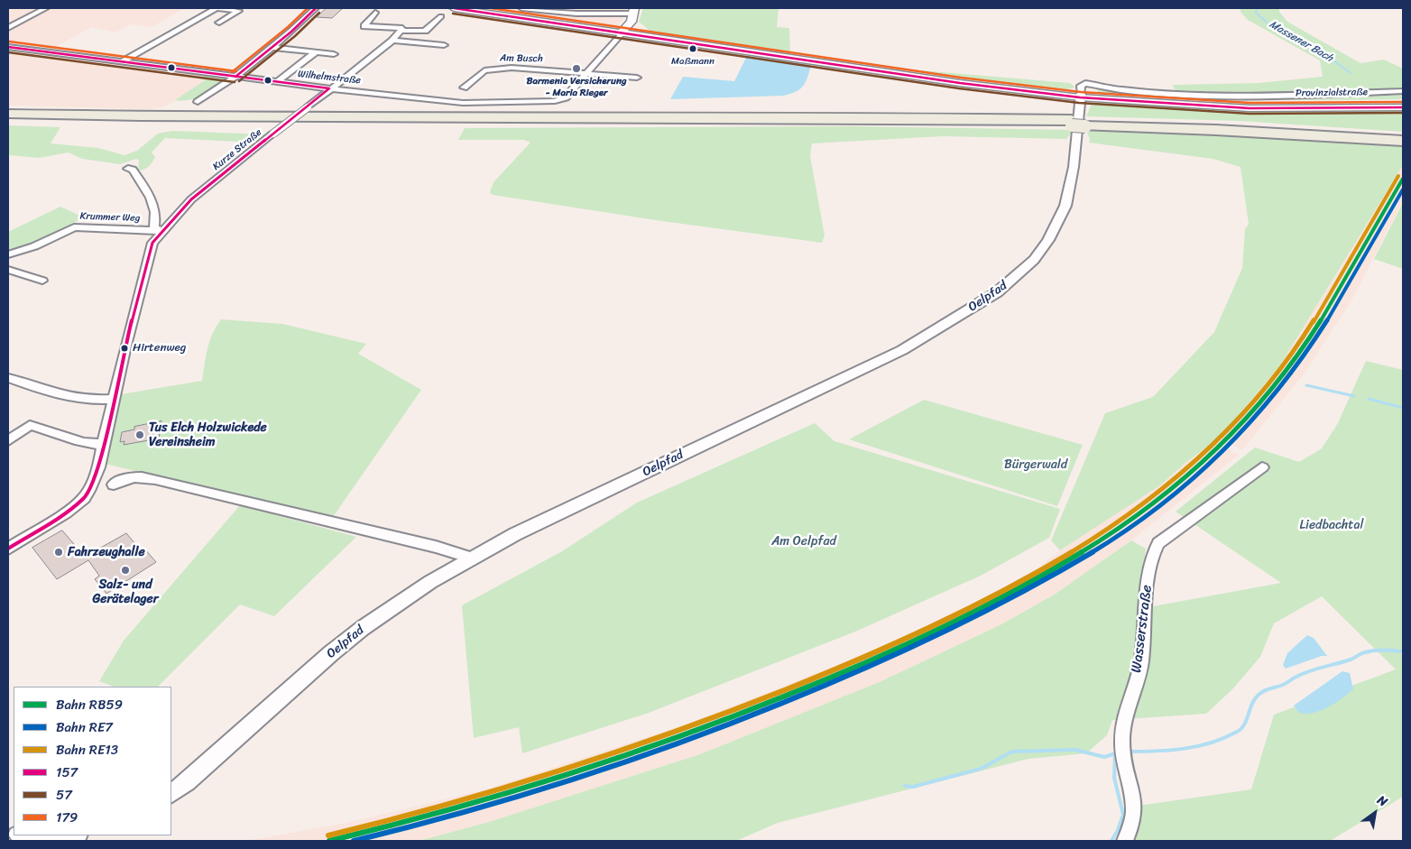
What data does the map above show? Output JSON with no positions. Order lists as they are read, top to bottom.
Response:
{
  "streets": {
    "main road": ["Provinzialstraße"],
    "street": [
      "Am Busch",
      "Wilhelmstraße",
      "Kurze Straße",
      "Krummer Weg",
      "Oelpfad",
      "Wasserstraße"
    ]
  },
  "crossings": [
    ["Am Busch", "Wilhelmstraße"],
    ["Wilhelmstraße", "Kurze Straße"],
    ["Provinzialstraße", "Oelpfad"],
    ["Kurze Straße", "Krummer Weg"]
  ],
  "water": ["Massener Bach"],
  "parks": ["Bürgerwald", "Liedbachtal", "Am Oelpfad"],
  "places": [
    "Maßmann",
    "Barmenia Versicherung - Maria Rieger",
    "Hirtenweg",
    "Tus Elch Holzwickede Vereinsheim",
    "Fahrzeughalle",
    "Salz- und Gerätelager"
  ],
  "lines": [
    "transit line 157",
    "transit line 179",
    "transit line 57",
    "rail line RE13",
    "rail line RB59",
    "rail line RE7"
  ],
  "legend": [
    "Bahn RB59",
    "Bahn RE7",
    "Bahn RE13",
    "157",
    "57",
    "179"
  ],
  "north": "top right"
}
